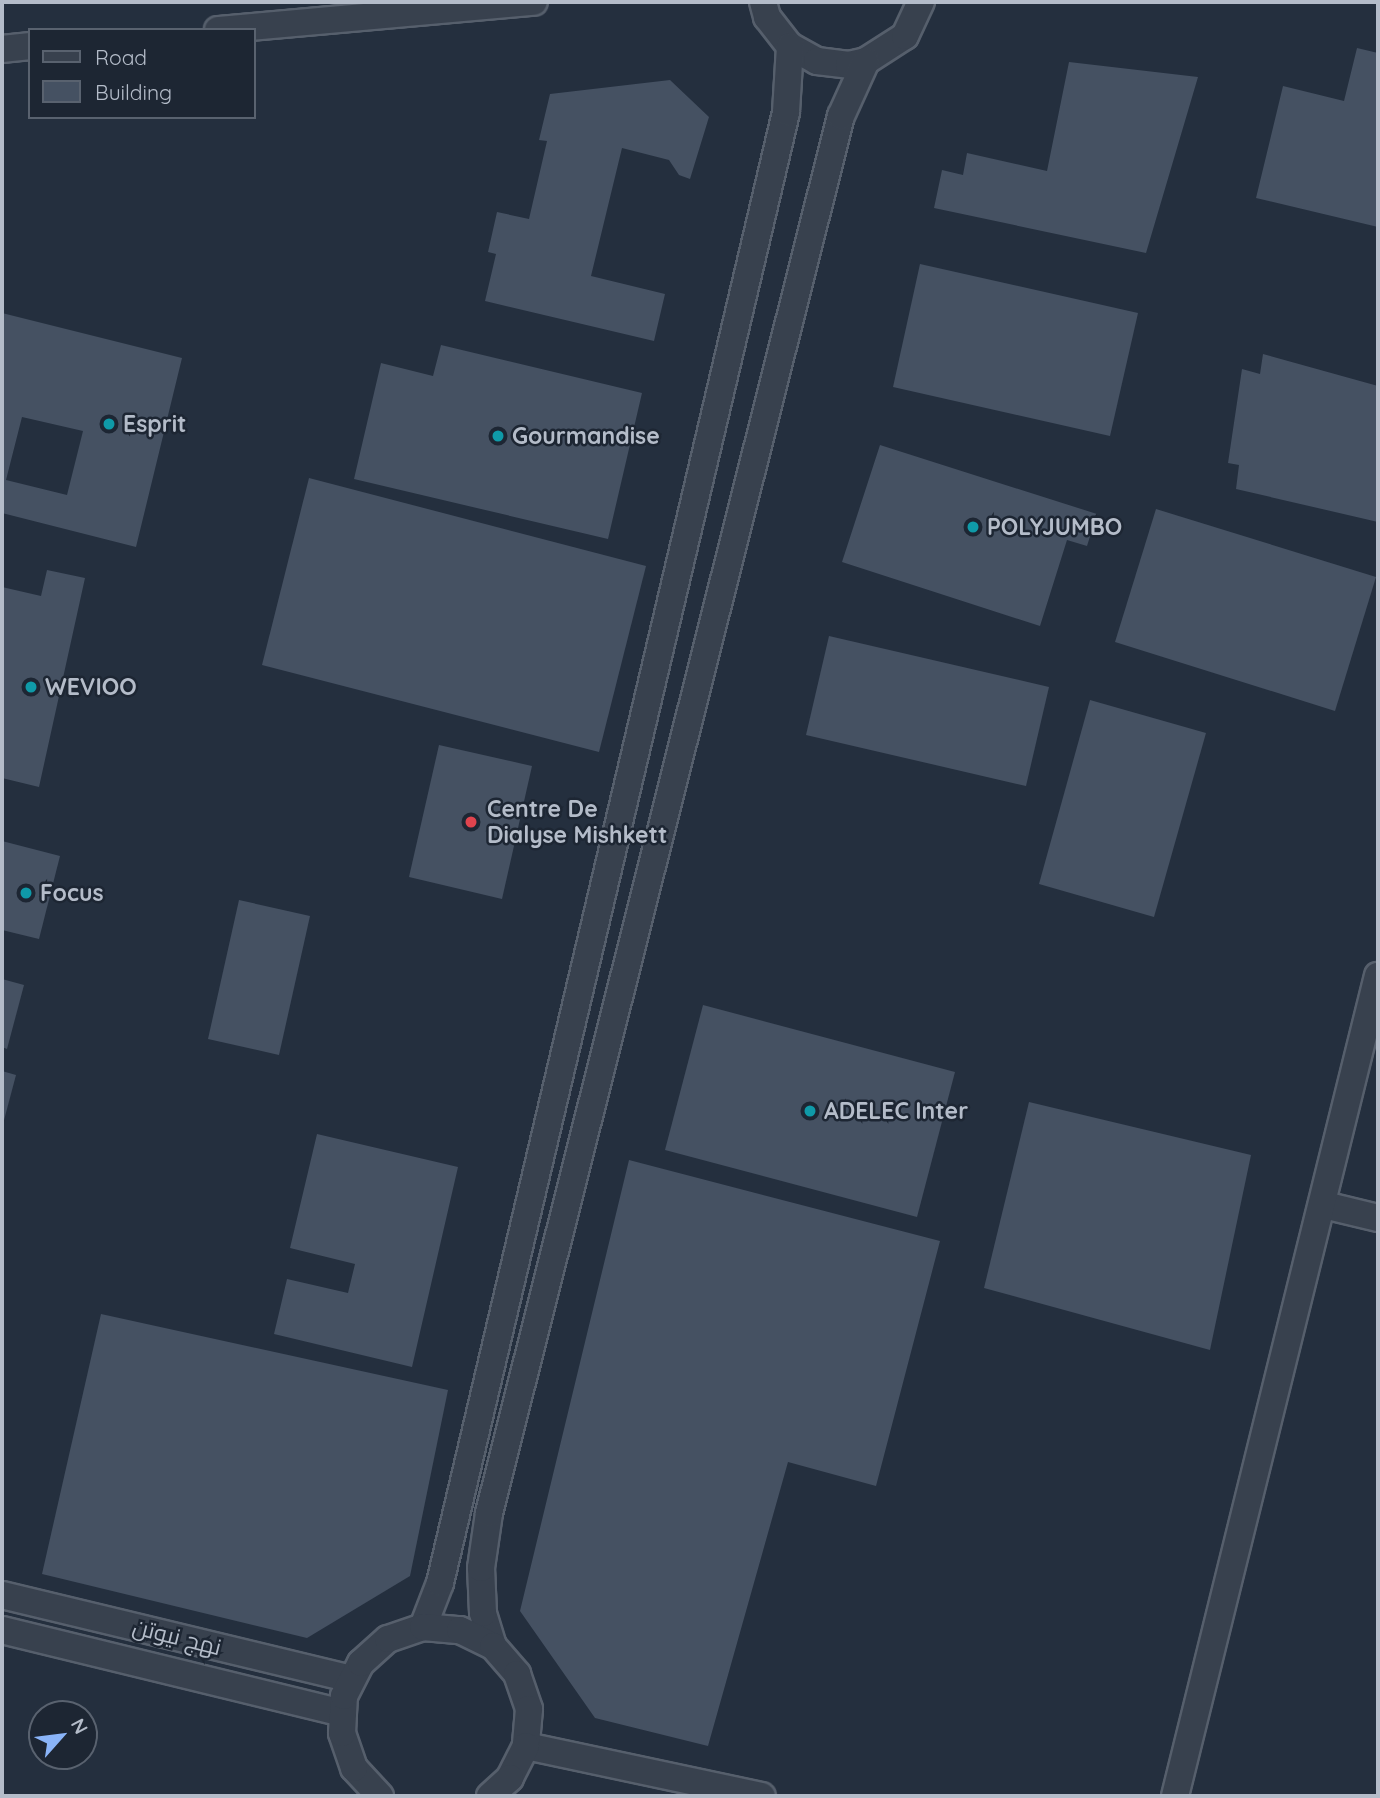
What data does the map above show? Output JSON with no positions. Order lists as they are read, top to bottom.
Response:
{
  "streets": {
    "street": ["نهج نيوتن"]
  },
  "places": [
    "Esprit",
    "Gourmandise",
    "POLYJUMBO",
    "WEVIOO",
    "Centre De Dialyse Mishkett",
    "Focus",
    "ADELEC Inter"
  ],
  "legend": ["Road", "Building"],
  "north": "top right"
}
